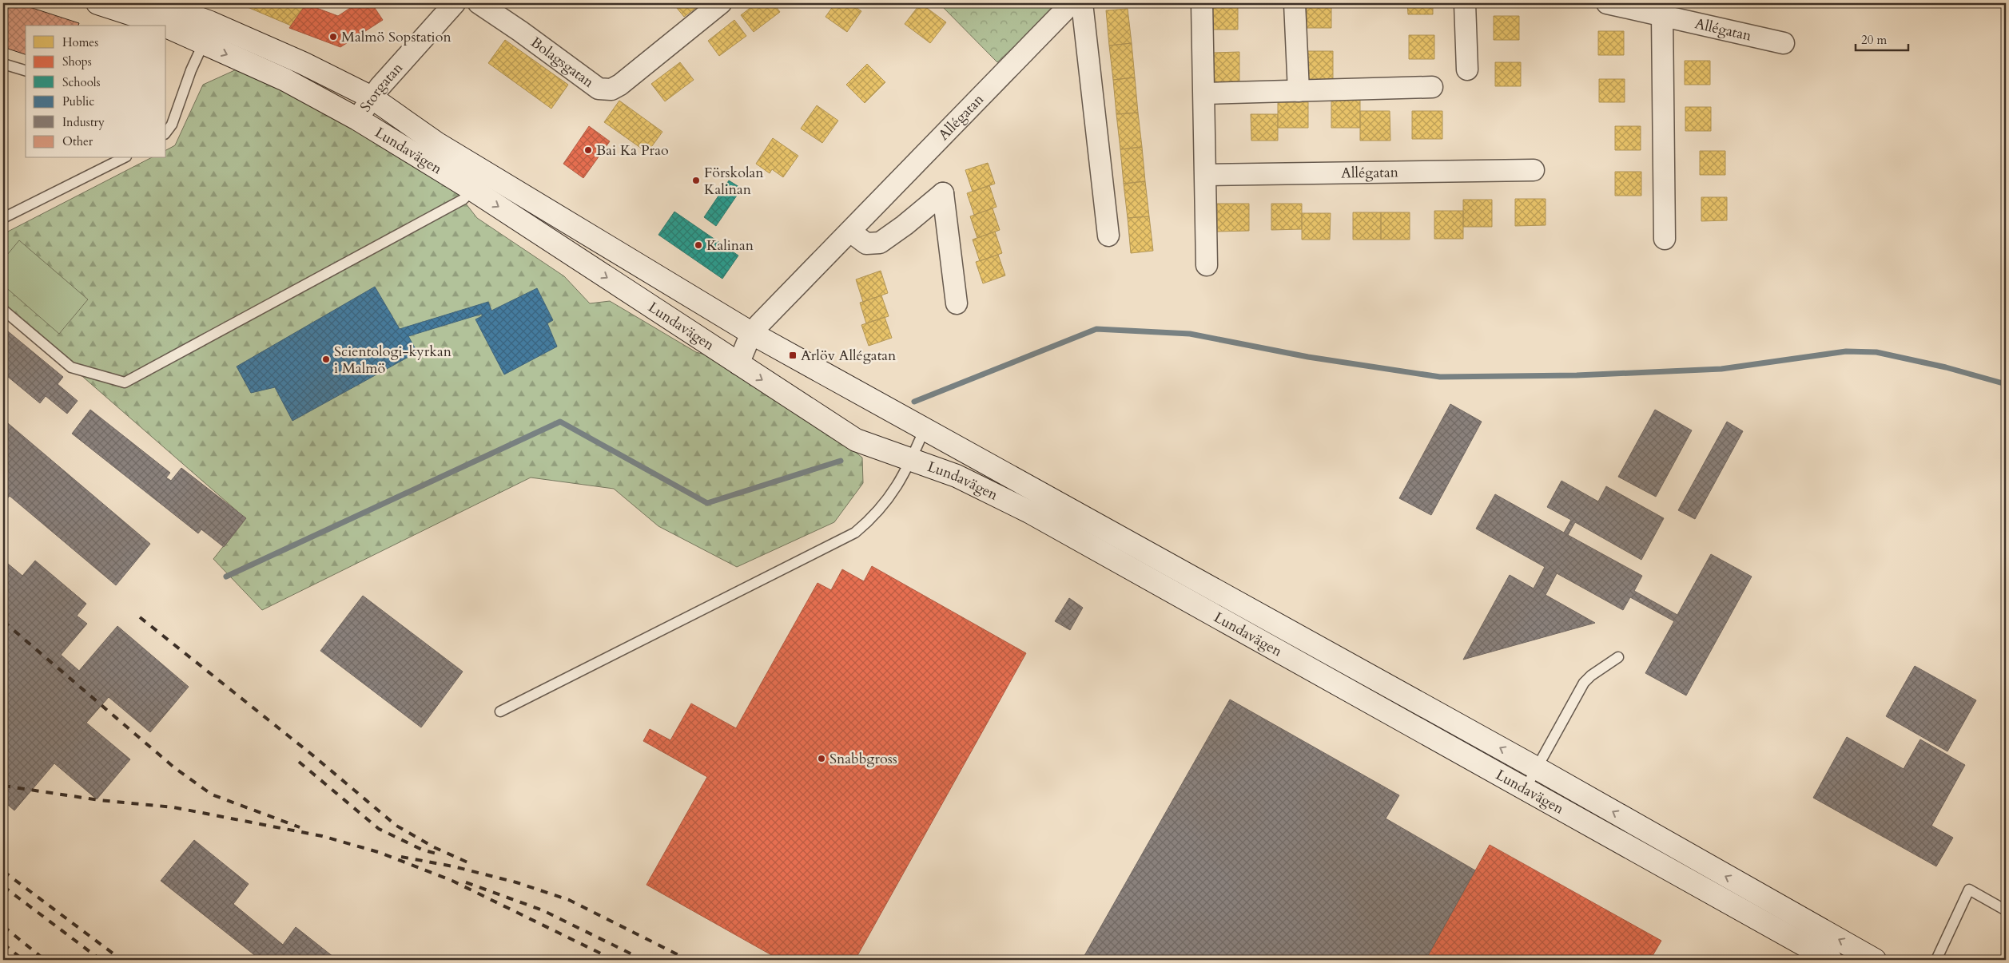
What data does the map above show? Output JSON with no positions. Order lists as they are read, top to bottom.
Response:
{
  "streets": {
    "main road": ["Lundavägen"],
    "street": ["Allégatan", "Bolagsgatan", "Storgatan"]
  },
  "crossings": [
    ["Allégatan", "Lundavägen"],
    ["Storgatan", "Lundavägen"]
  ],
  "places": {
    "other": [
      "Malmö Sopstation",
      "Bai Ka Prao",
      "Förskolan Kalinan",
      "Kalinan",
      "Scientologi-kyrkan i Malmö",
      "Snabbgross"
    ],
    "transit": ["Arlöv Allégatan"]
  },
  "legend": [
    "Homes",
    "Shops",
    "Schools",
    "Public",
    "Industry",
    "Other"
  ],
  "scale_bar": "20 m"
}
